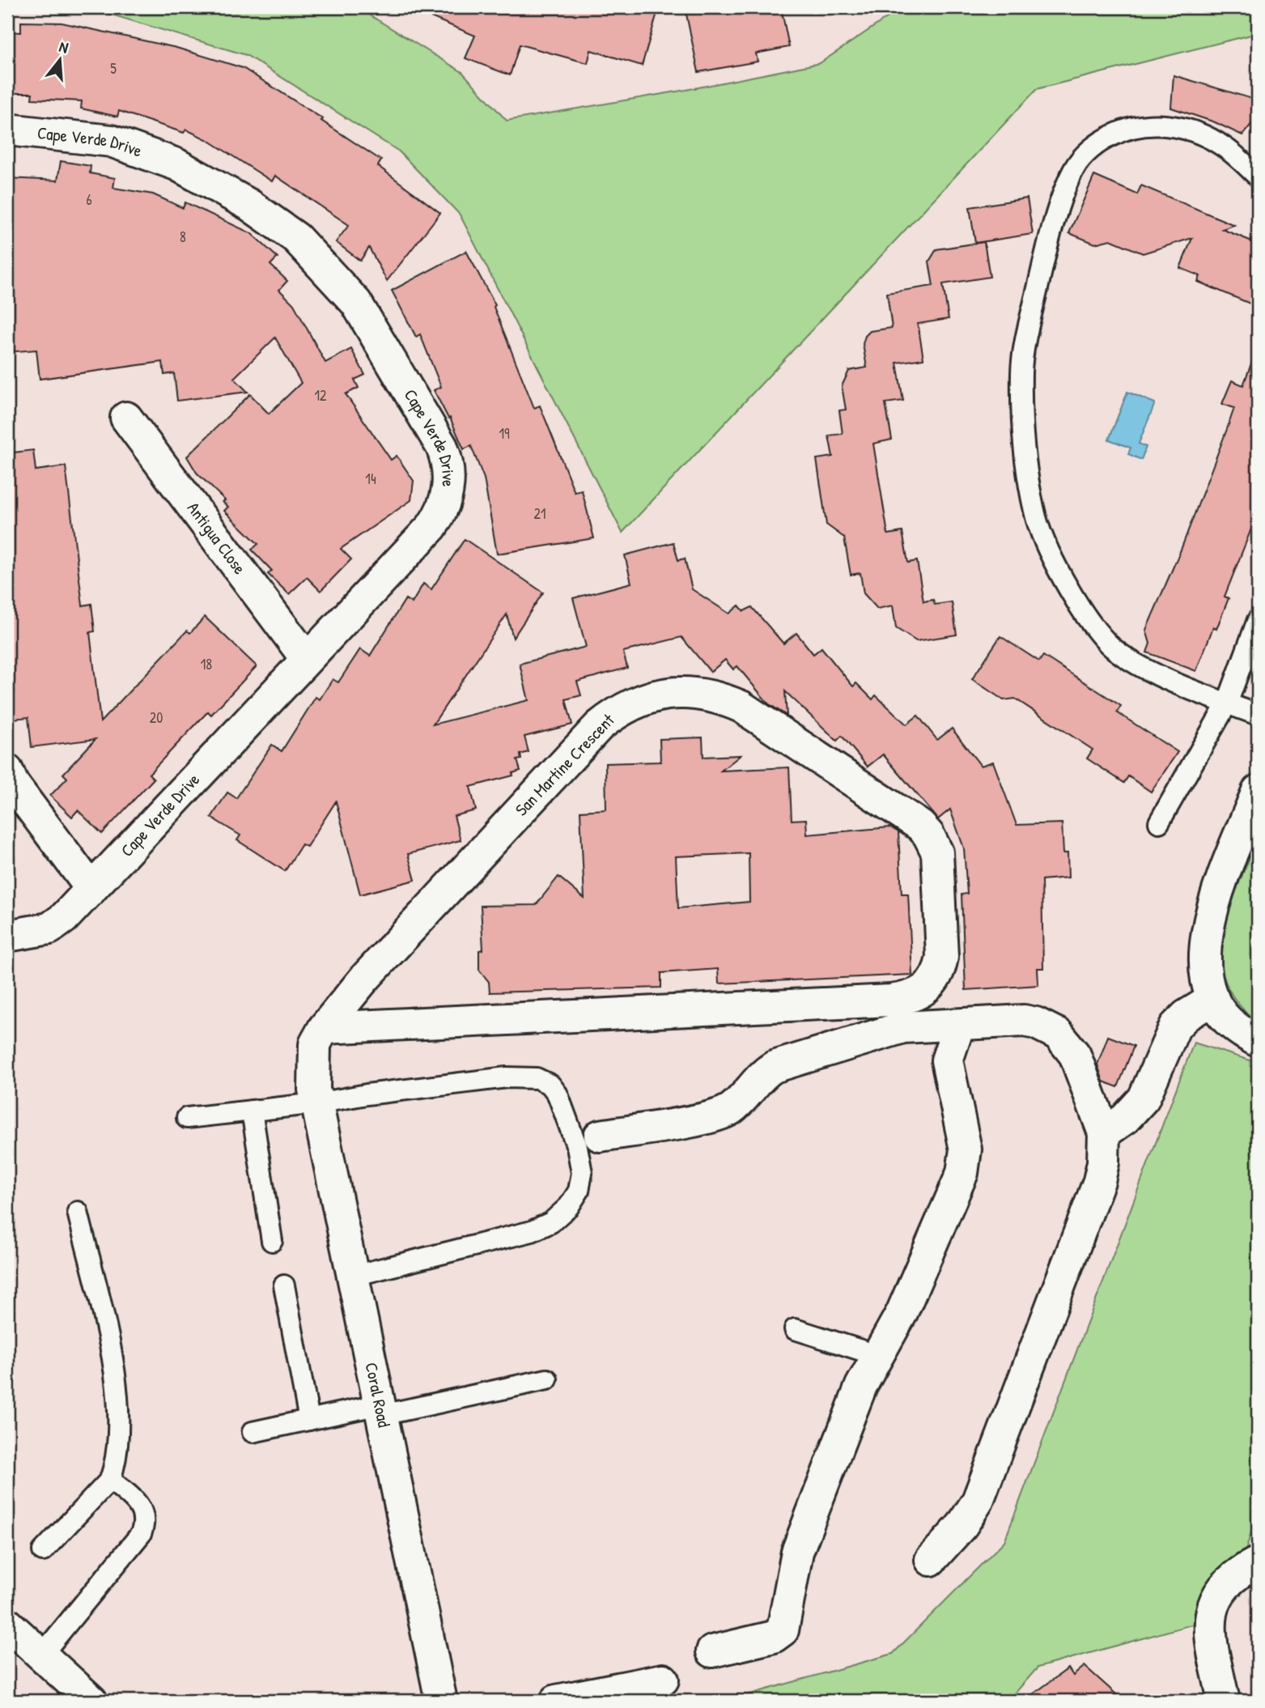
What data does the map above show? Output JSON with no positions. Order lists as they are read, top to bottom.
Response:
{
  "streets": {
    "street": [
      "Cape Verde Drive",
      "Antigua Close",
      "San Martine Crescent",
      "Coral Road"
    ]
  },
  "crossings": [
    ["Cape Verde Drive", "Antigua Close"],
    ["San Martine Crescent", "Coral Road"]
  ],
  "house_numbers": [
    "5",
    "6",
    "8",
    "12",
    "19",
    "14",
    "21",
    "18",
    "20"
  ],
  "north": "top"
}
